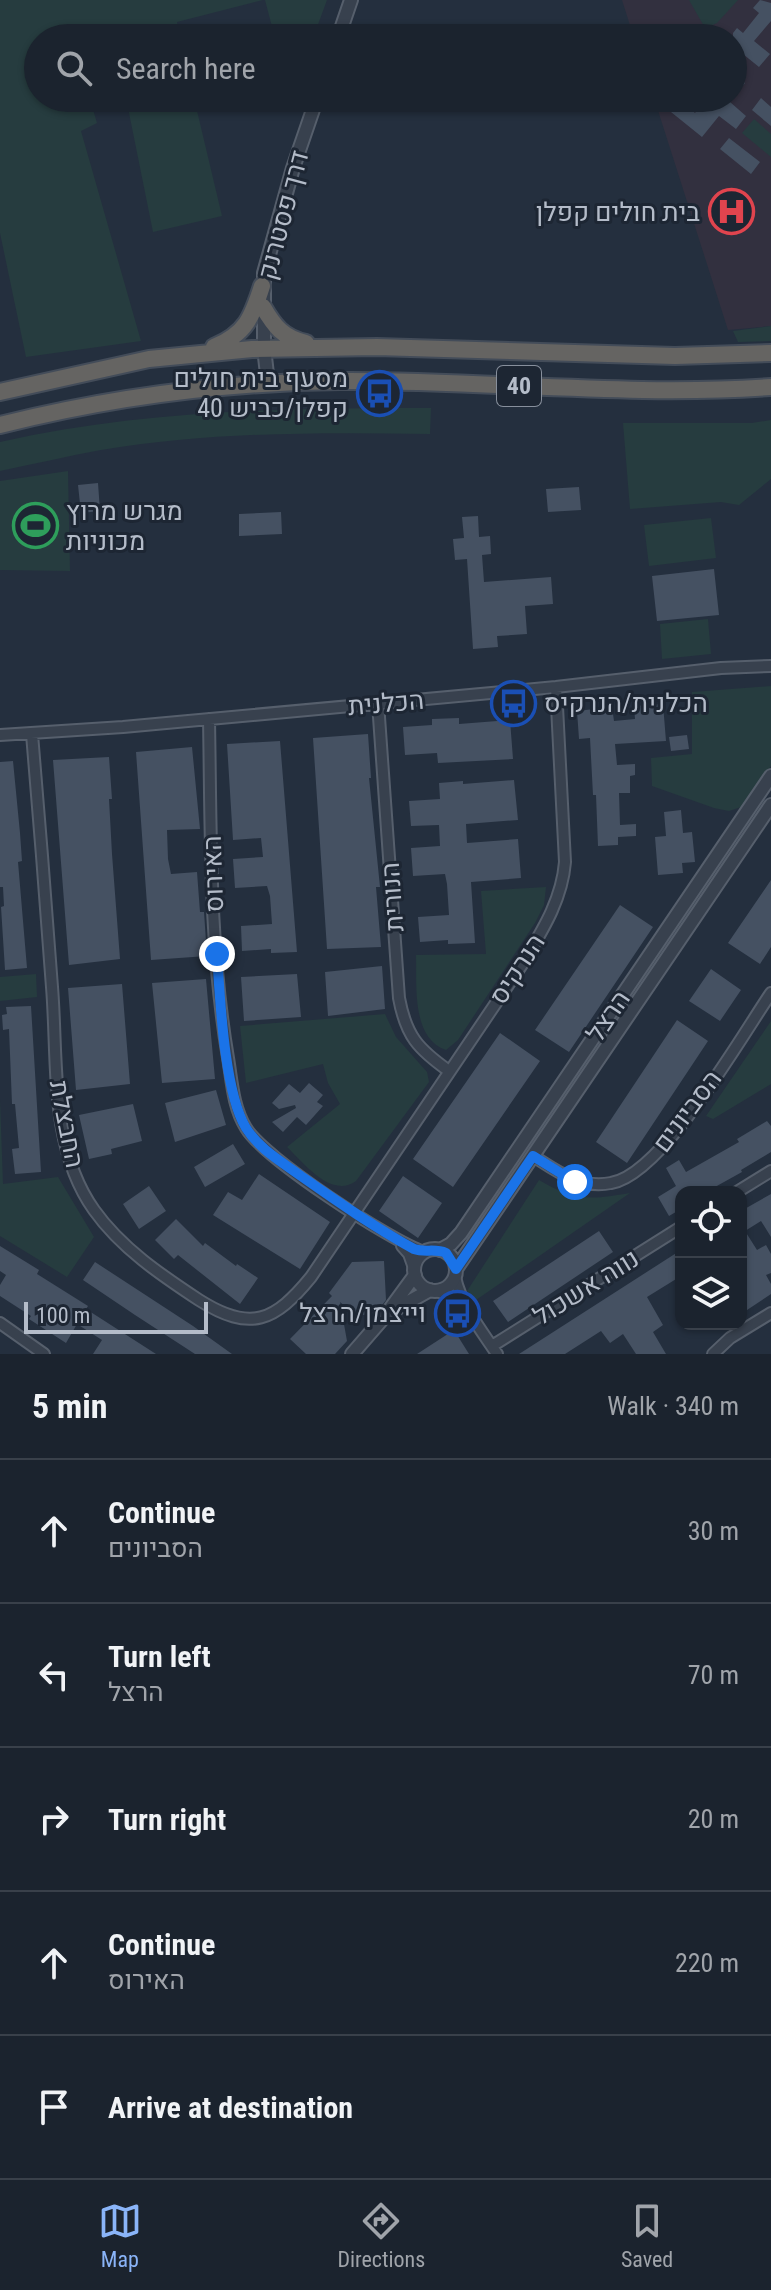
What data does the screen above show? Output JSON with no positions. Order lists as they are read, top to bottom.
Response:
{
  "streets": {
    "highway": ["40"],
    "street": [
      "דרך פסטרנק",
      "הכלנית",
      "האירוס",
      "הנורית",
      "הנרקיס",
      "הרצל",
      "הסביונים",
      "החבצלת",
      "נווה אשכול"
    ]
  },
  "crossings": [
    ["דרך פסטרנק", "40"],
    ["הכלנית", "האירוס"],
    ["הכלנית", "הנורית"],
    ["הכלנית", "הנרקיס"],
    ["הכלנית", "החבצלת"],
    ["האירוס", "הנרקיס"],
    ["האירוס", "הרצל"],
    ["האירוס", "החבצלת"],
    ["הנורית", "הנרקיס"],
    ["הנרקיס", "החבצלת"],
    ["הרצל", "הסביונים"]
  ],
  "places": {
    "hospital": ["בית חולים קפלן"],
    "bus stop": ["מסעף בית חולים קפלן/כביש 40", "הכלנית/הנרקיס", "וייצמן/הרצל"],
    "sports": ["מגרש מרוץ מכוניות"]
  },
  "scale_bar": "100 m",
  "page": {
    "search": "Search here",
    "scale": "100 m",
    "heading": ["5 min", "Walk · 340 m"],
    "list": [
      ["Continue", "הסביונים", "30 m"],
      ["Turn left", "הרצל", "70 m"],
      ["Turn right", "20 m"],
      ["Continue", "האירוס", "220 m"],
      "Arrive at destination"
    ],
    "nav": ["Map", "Directions", "Saved"]
  }
}
